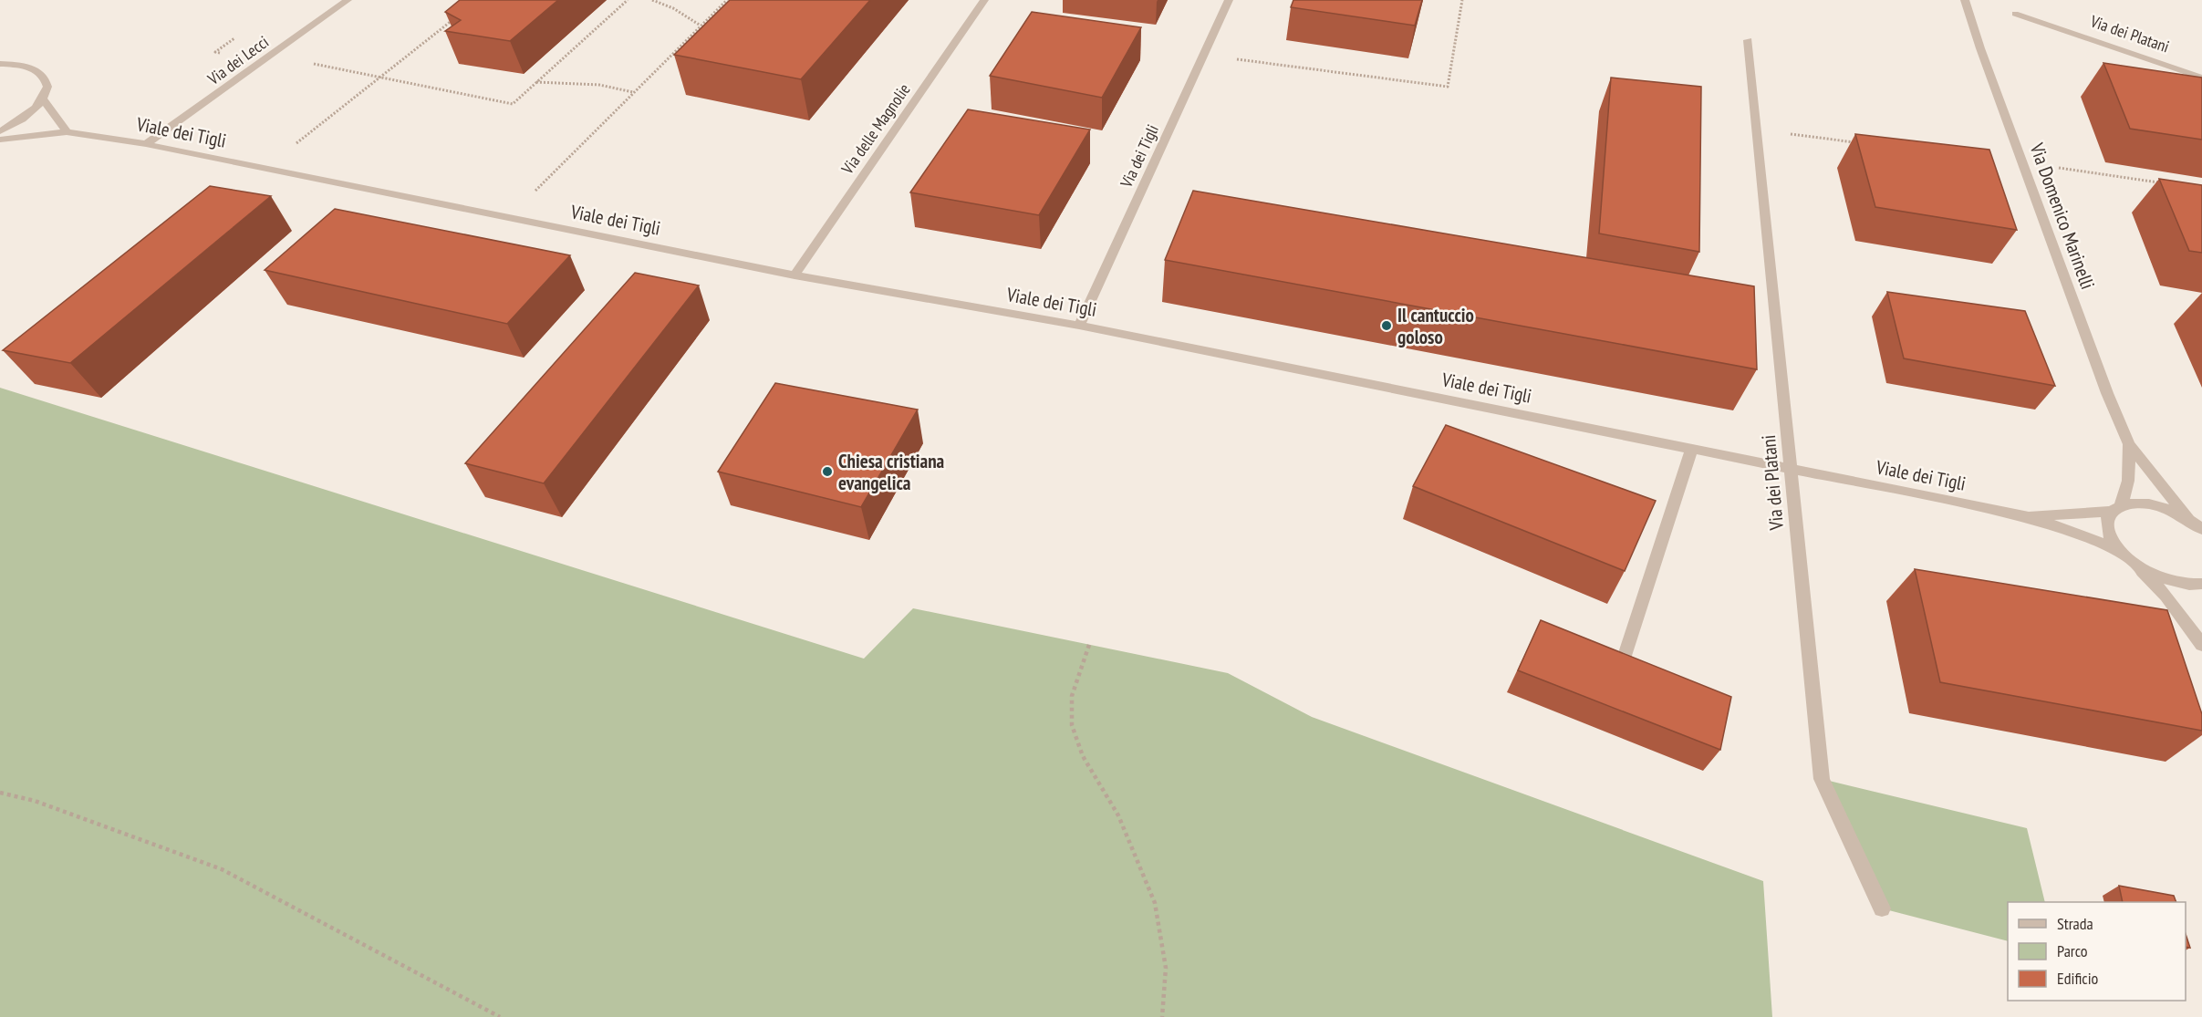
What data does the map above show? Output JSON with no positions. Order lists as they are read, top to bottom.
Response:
{
  "streets": {
    "street": [
      "Via dei Platani",
      "Via dei Lecci",
      "Via delle Magnolie",
      "Viale dei Tigli",
      "Via dei Tigli",
      "Via Domenico Marinelli"
    ]
  },
  "crossings": [
    ["Via dei Platani", "Viale dei Tigli"],
    ["Via dei Lecci", "Viale dei Tigli"],
    ["Via delle Magnolie", "Viale dei Tigli"],
    ["Viale dei Tigli", "Via dei Tigli"],
    ["Viale dei Tigli", "Via Domenico Marinelli"]
  ],
  "places": ["Il cantuccio goloso", "Chiesa cristiana evangelica"],
  "legend": ["Strada", "Parco", "Edificio"]
}
